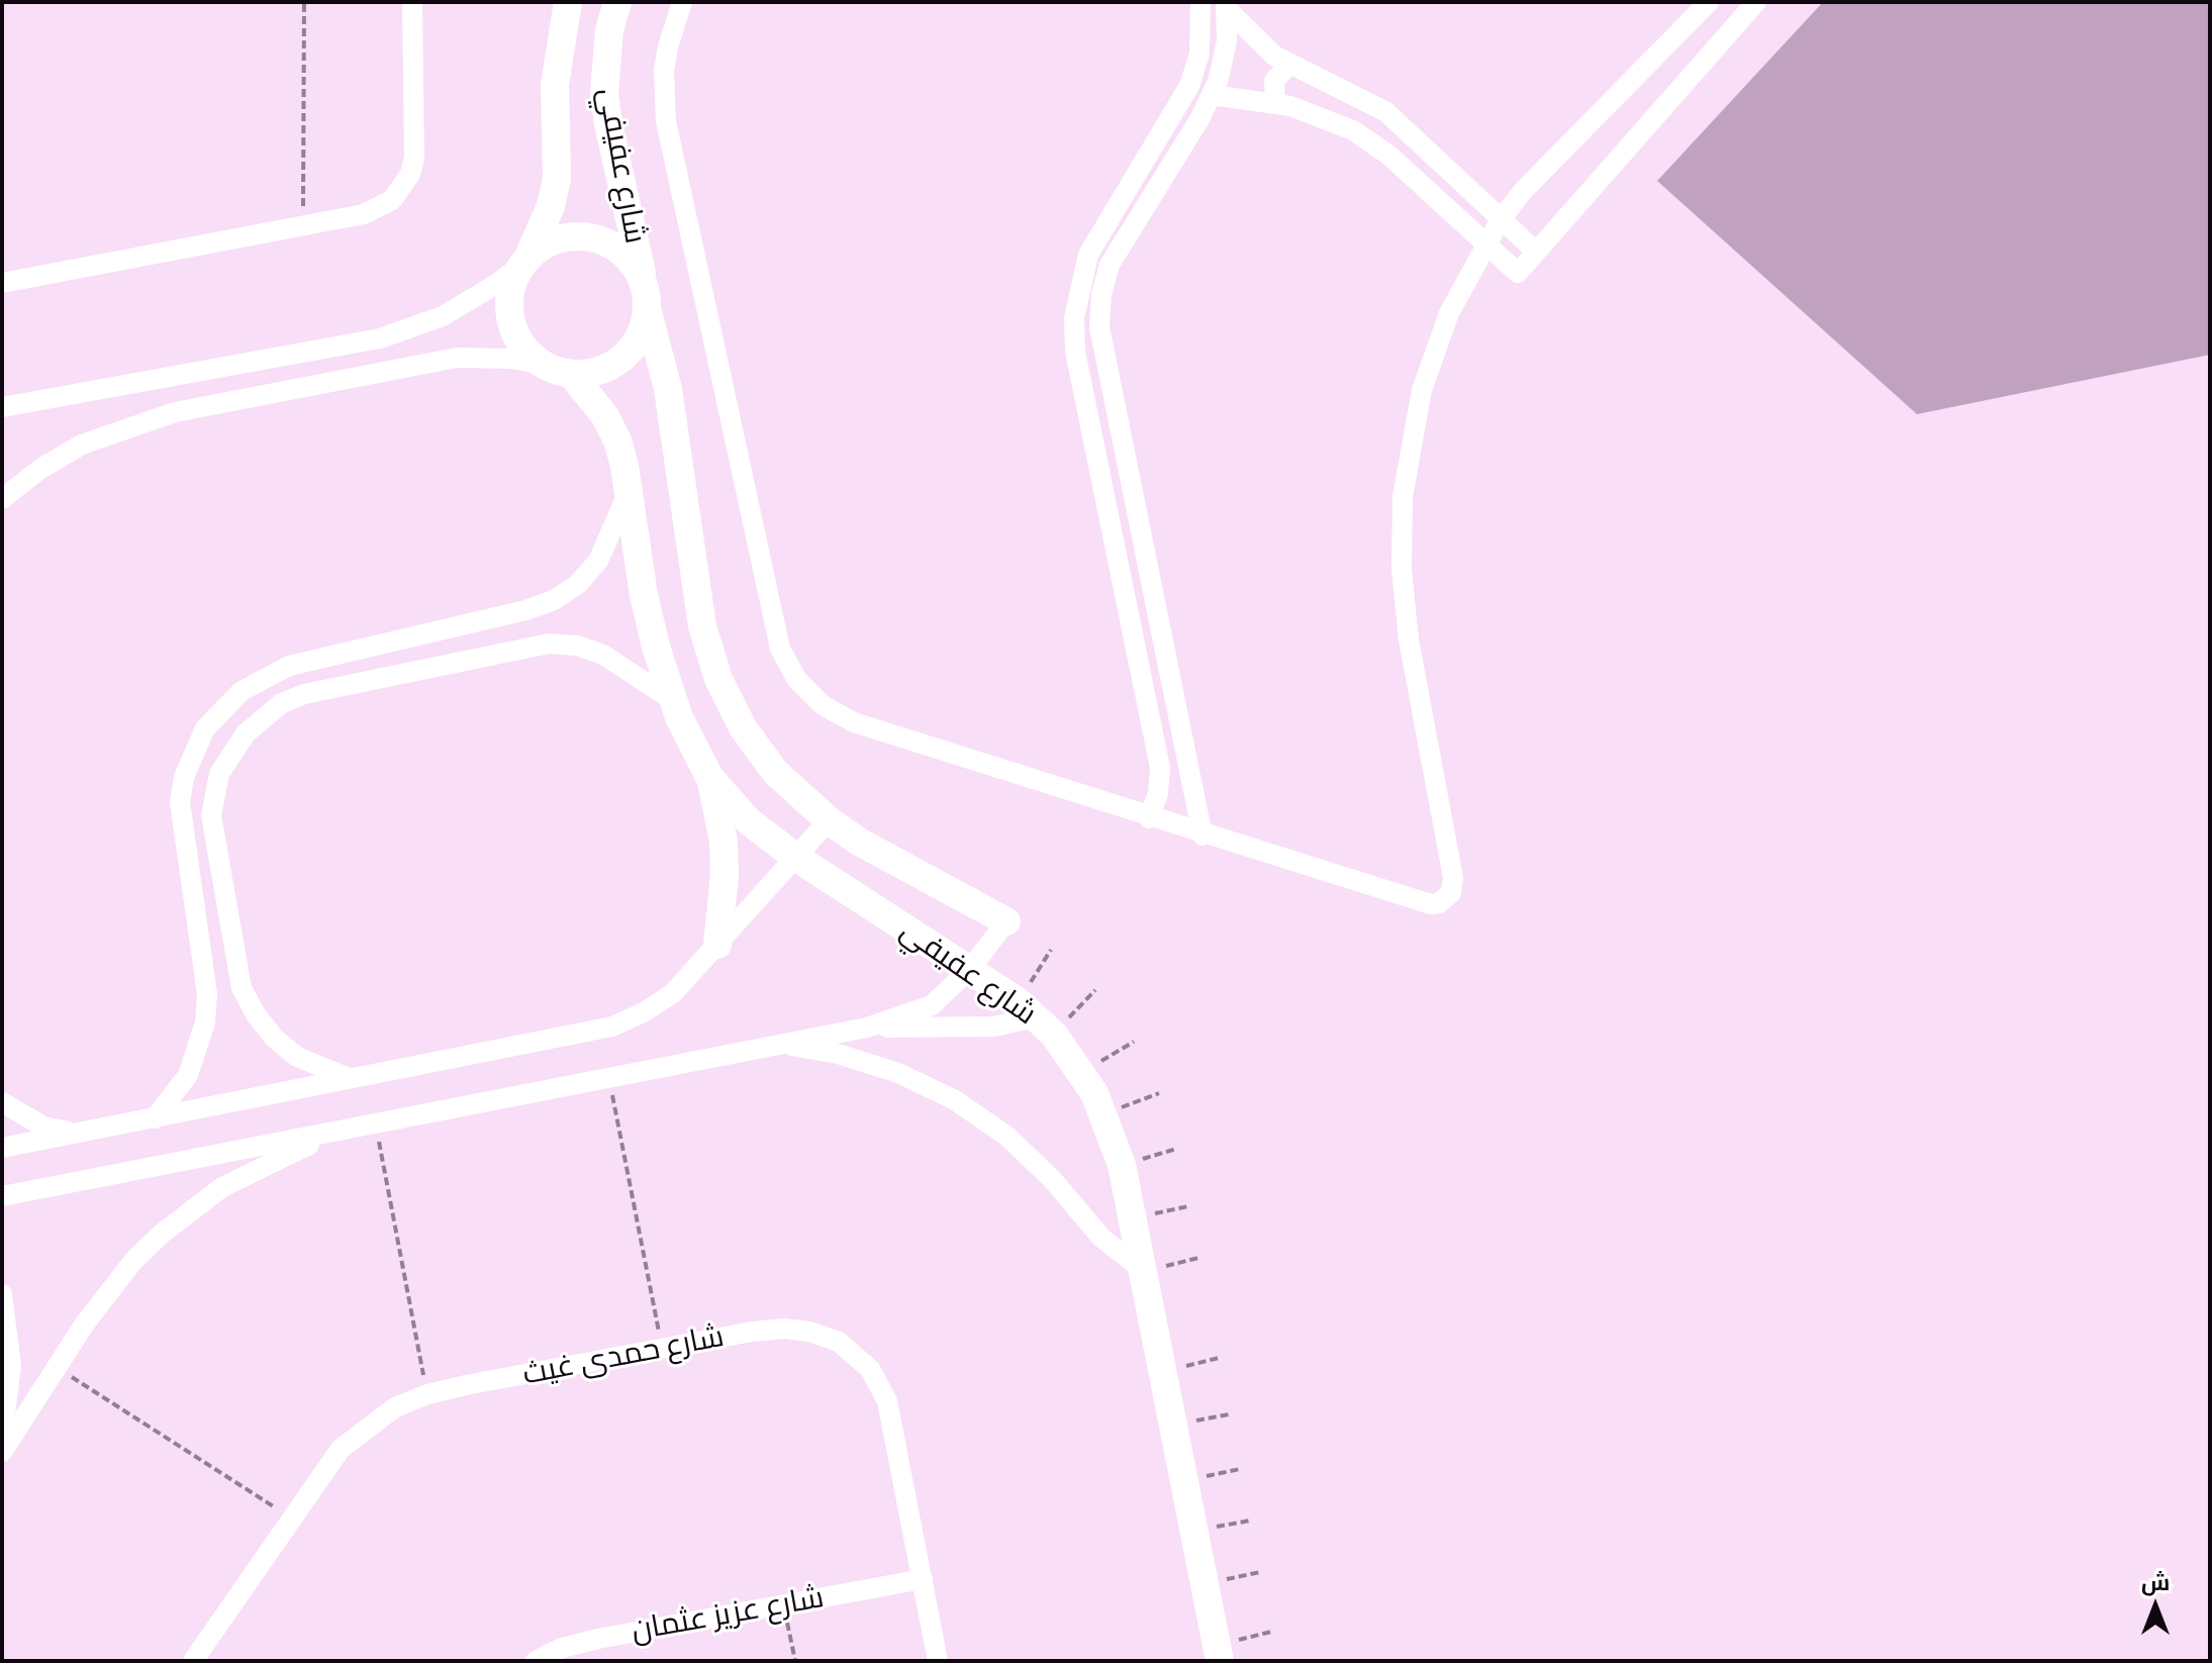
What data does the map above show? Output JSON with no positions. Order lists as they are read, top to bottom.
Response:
{
  "streets": {
    "street": ["شارع عفيفي", "شارع حمدى غيث", "شارع عزيز عثمان"]
  },
  "crossings": [
    ["شارع حمدى غيث", "شارع عزيز عثمان"]
  ],
  "north": "top"
}
